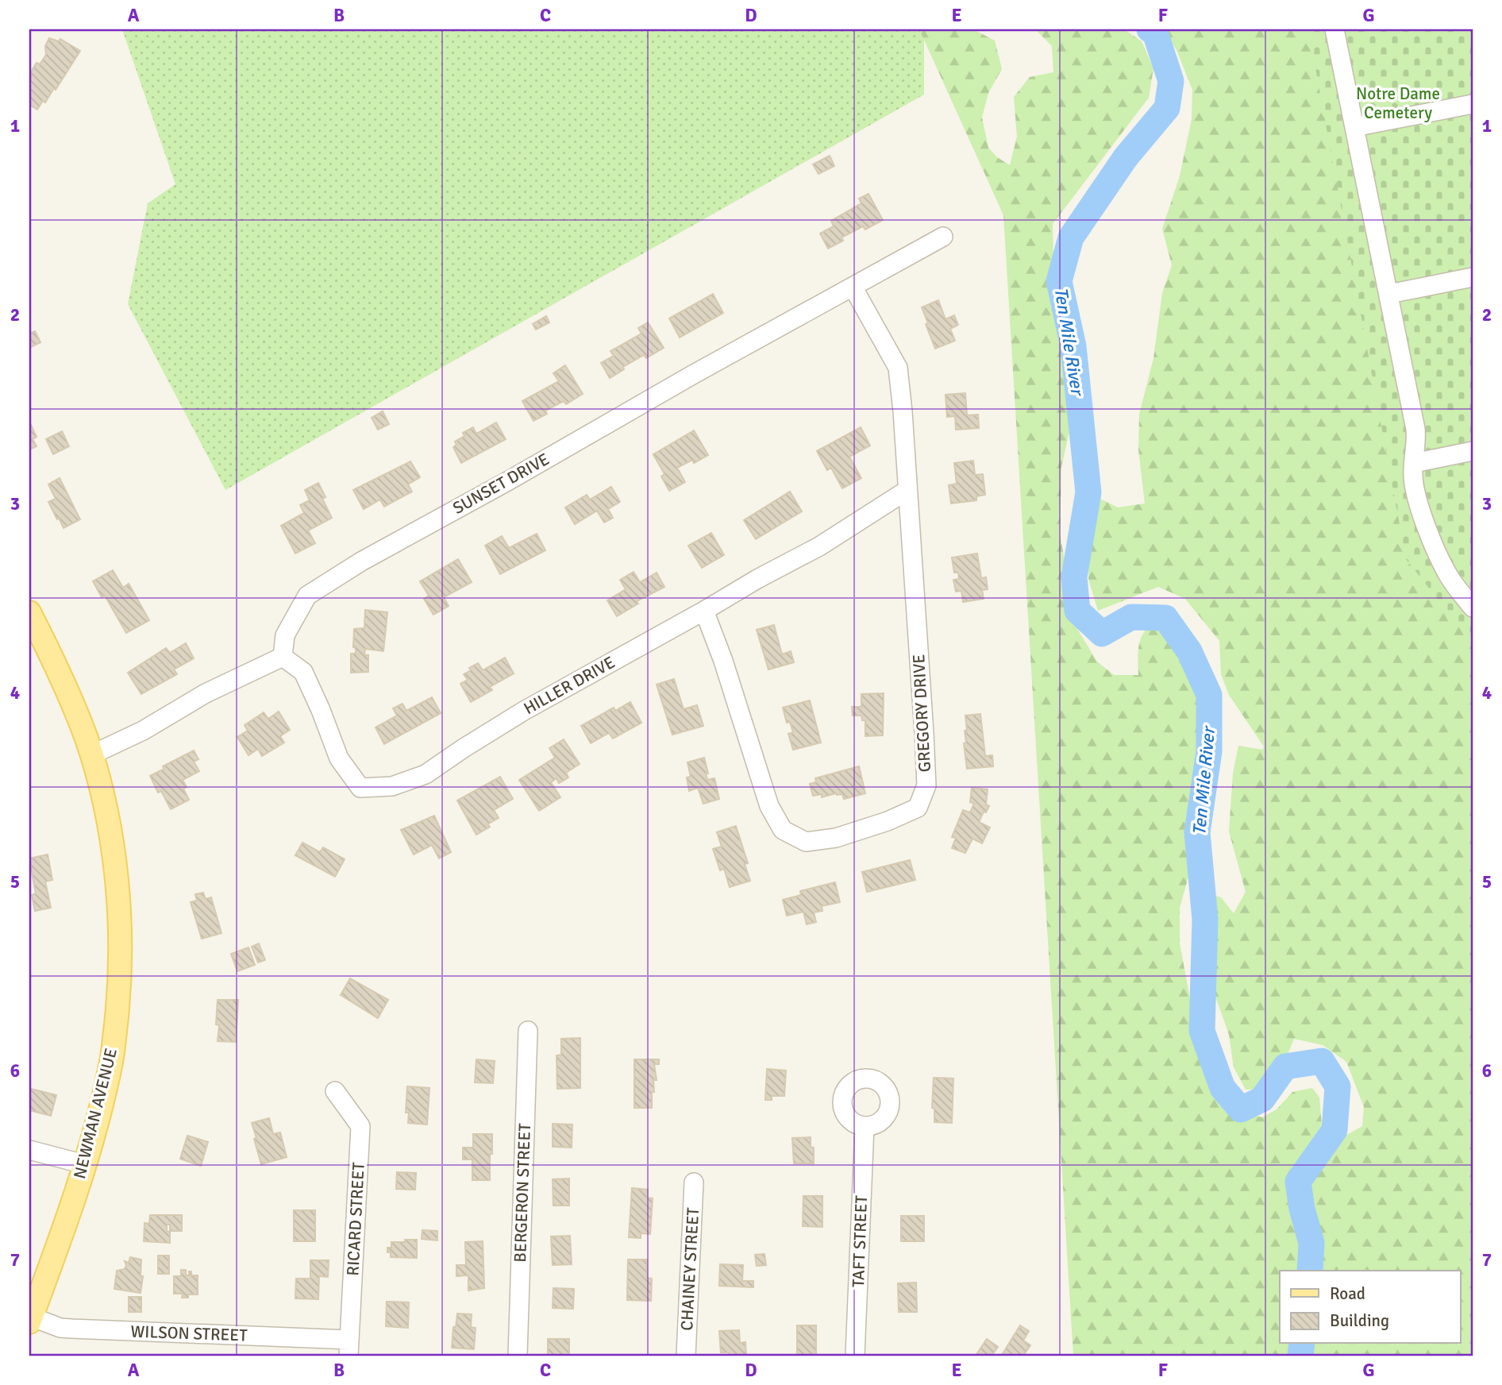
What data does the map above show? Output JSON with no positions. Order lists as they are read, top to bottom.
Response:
{
  "streets": {
    "main road": ["NEWMAN AVENUE"],
    "street": [
      "SUNSET DRIVE",
      "HILLER DRIVE",
      "GREGORY DRIVE",
      "BERGERON STREET",
      "RICARD STREET",
      "TAFT STREET",
      "CHAINEY STREET",
      "WILSON STREET"
    ]
  },
  "crossings": [
    ["SUNSET DRIVE", "HILLER DRIVE"],
    ["SUNSET DRIVE", "GREGORY DRIVE"],
    ["HILLER DRIVE", "GREGORY DRIVE"],
    ["NEWMAN AVENUE", "WILSON STREET"],
    ["RICARD STREET", "WILSON STREET"]
  ],
  "water": ["Ten Mile River"],
  "parks": ["Notre Dame Cemetery"],
  "legend": ["Road", "Building"],
  "grid": {
    "columns": [
      "A",
      "B",
      "C",
      "D",
      "E",
      "F",
      "G"
    ],
    "rows": [
      "1",
      "2",
      "3",
      "4",
      "5",
      "6",
      "7"
    ]
  }
}
